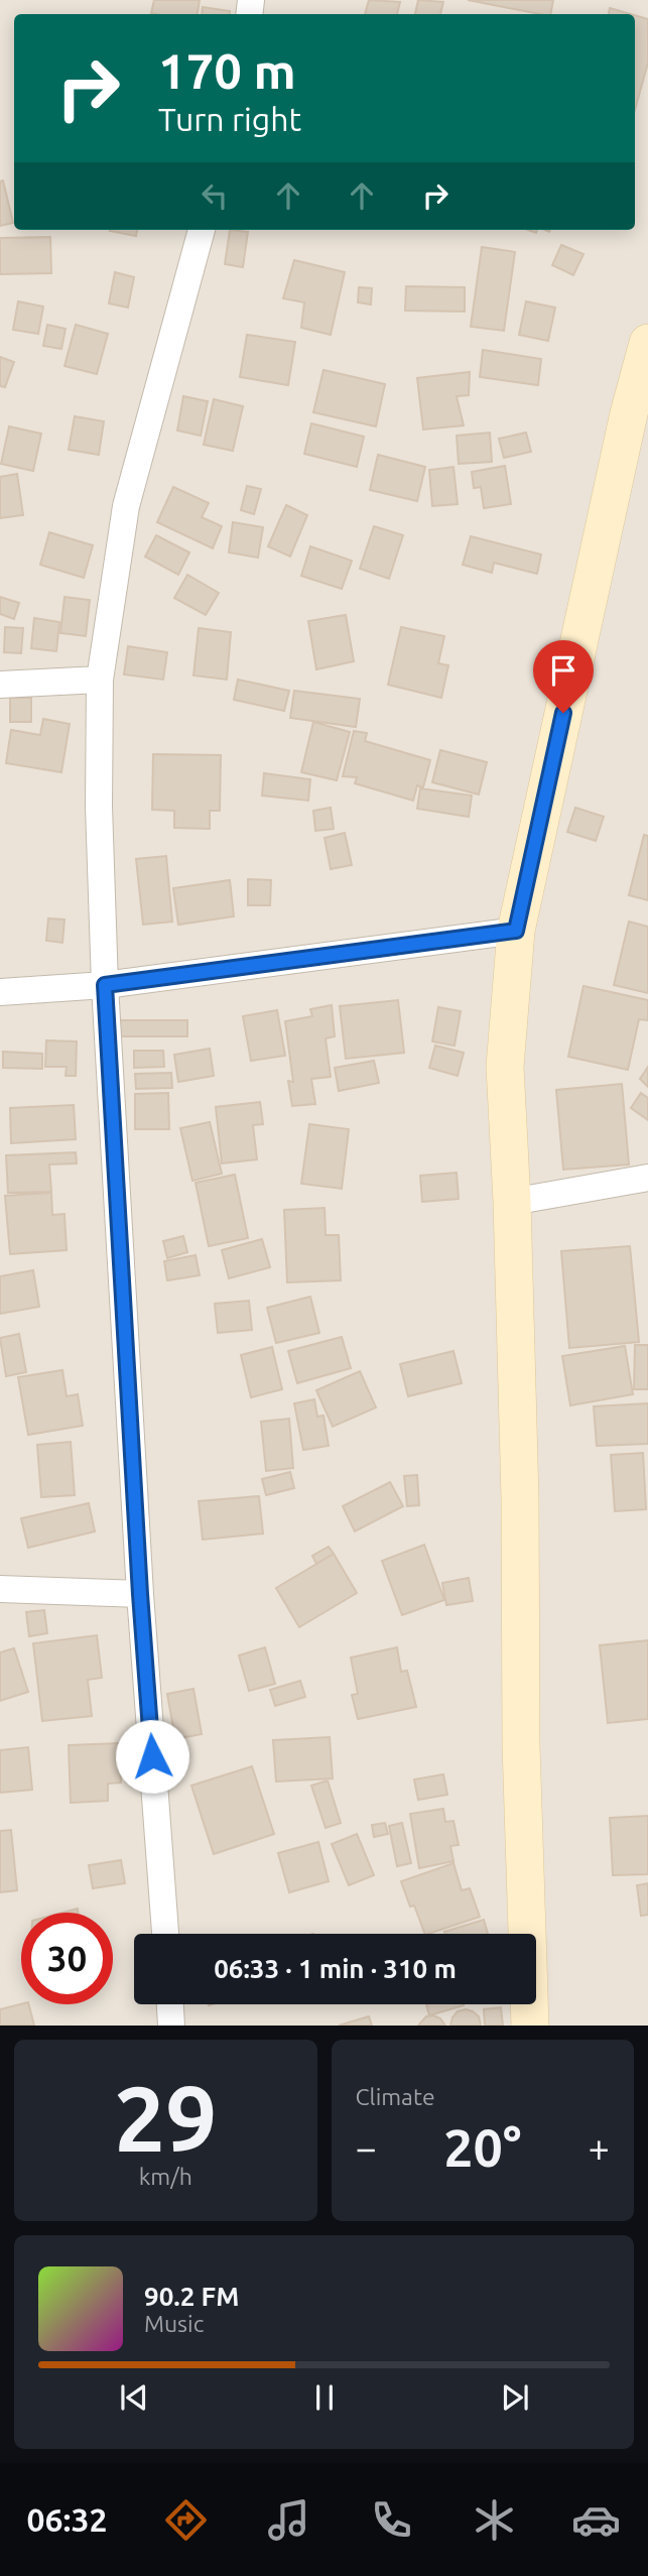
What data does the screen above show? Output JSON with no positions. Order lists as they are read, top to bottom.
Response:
{
  "page": {
    "turn": ["170 m", "Turn right"],
    "limit": "30",
    "trip": "06:33 · 1 min · 310 m",
    "tile": [
      ["29", "km/h"],
      "Climate"
    ],
    "heat": ["−", "20°", "+"],
    "song": ["90.2 FM", "Music"],
    "tabs": "06:32"
  }
}
